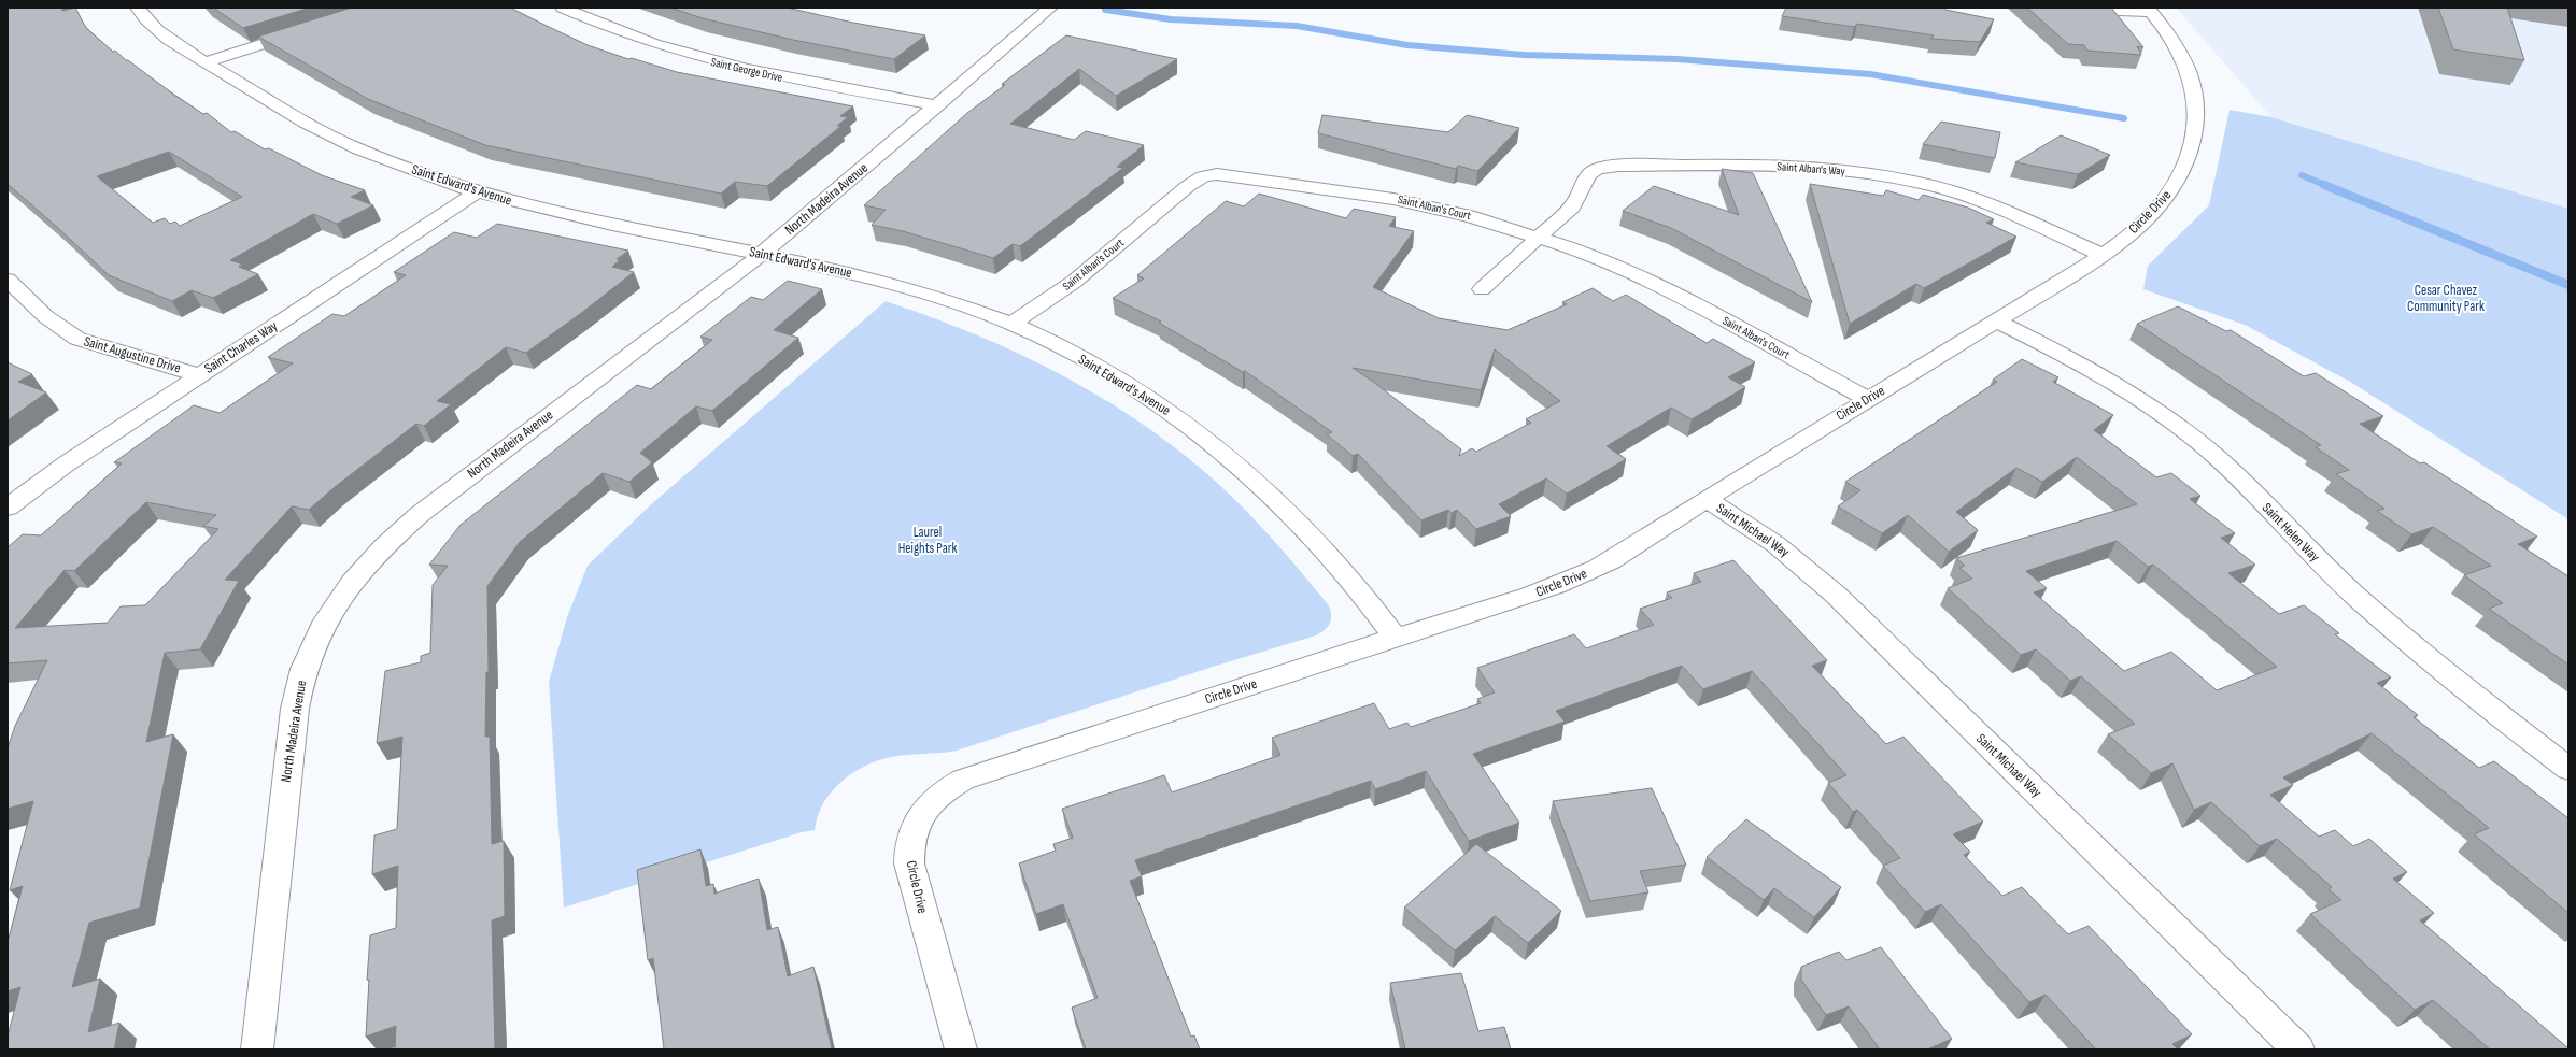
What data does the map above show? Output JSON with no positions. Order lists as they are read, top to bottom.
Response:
{
  "streets": {
    "street": [
      "Saint George Drive",
      "Saint Alban's Way",
      "Saint Edward's Avenue",
      "North Madeira Avenue",
      "Saint Alban's Court",
      "Circle Drive",
      "Saint Charles Way",
      "Saint Augustine Drive",
      "Saint Michael Way",
      "Saint Helen Way"
    ]
  },
  "crossings": [
    ["Saint George Drive", "North Madeira Avenue"],
    ["Saint Alban's Way", "Saint Alban's Court"],
    ["Saint Alban's Way", "Circle Drive"],
    ["Saint Edward's Avenue", "North Madeira Avenue"],
    ["Saint Edward's Avenue", "Saint Alban's Court"],
    ["Saint Edward's Avenue", "Circle Drive"],
    ["Saint Edward's Avenue", "Saint Charles Way"],
    ["Saint Alban's Court", "Circle Drive"],
    ["Circle Drive", "Saint Michael Way"],
    ["Circle Drive", "Saint Helen Way"],
    ["Saint Charles Way", "Saint Augustine Drive"]
  ],
  "parks": ["Cesar Chavez Community Park", "Laurel Heights Park"]
}
